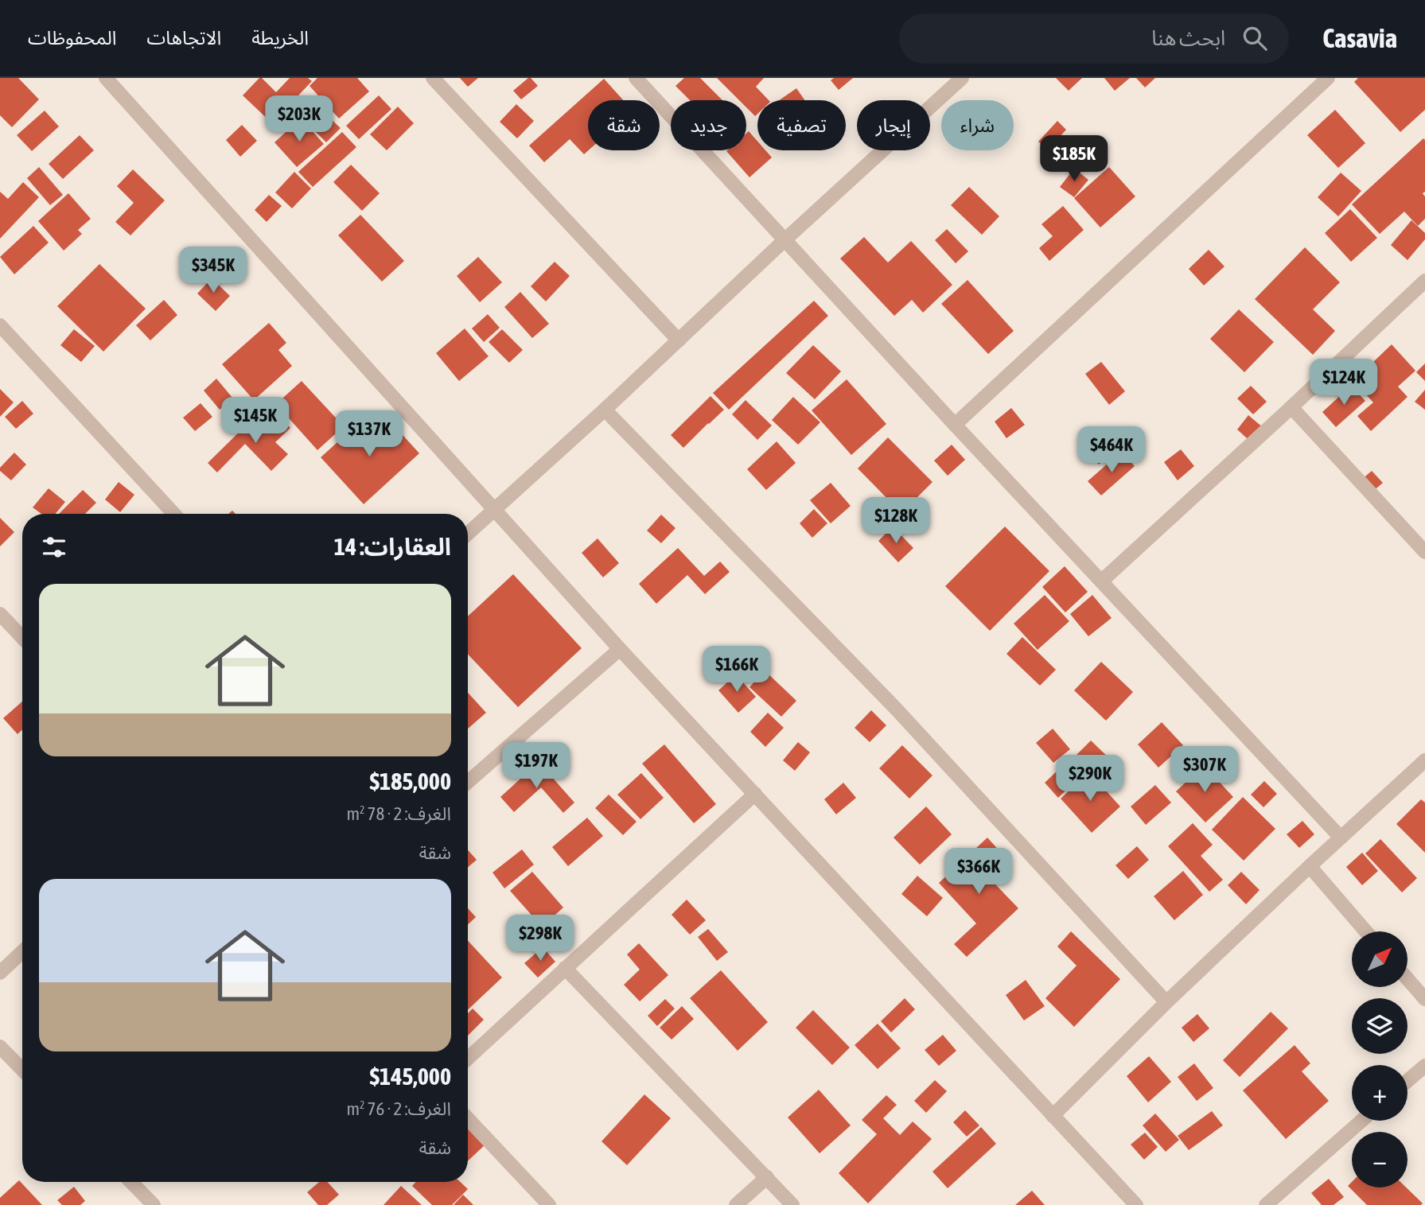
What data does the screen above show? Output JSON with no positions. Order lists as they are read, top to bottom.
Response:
{
  "north": "top right",
  "page": {
    "header": "Casavia",
    "search": "ابحث هنا",
    "nav": ["الخريطة", "الاتجاهات", "المحفوظات"],
    "price": [
      "$203K",
      "$185K",
      "$345K",
      "$124K",
      "$145K",
      "$137K",
      "$464K",
      "$128K",
      "$166K",
      "$197K",
      "$307K",
      "$290K",
      "$366K",
      "$298K"
    ],
    "chip": [
      "شراء",
      "إيجار",
      "تصفية",
      "جديد",
      "شقة"
    ],
    "heading": "العقارات: 14",
    "list": [
      {
        "name": "$185,000",
        "note": "الغرف: 2 · 78 m² · شقة"
      },
      {
        "name": "$145,000",
        "note": "الغرف: 2 · 76 m² · شقة"
      }
    ],
    "map_buttons": ["+", "−"]
  }
}
